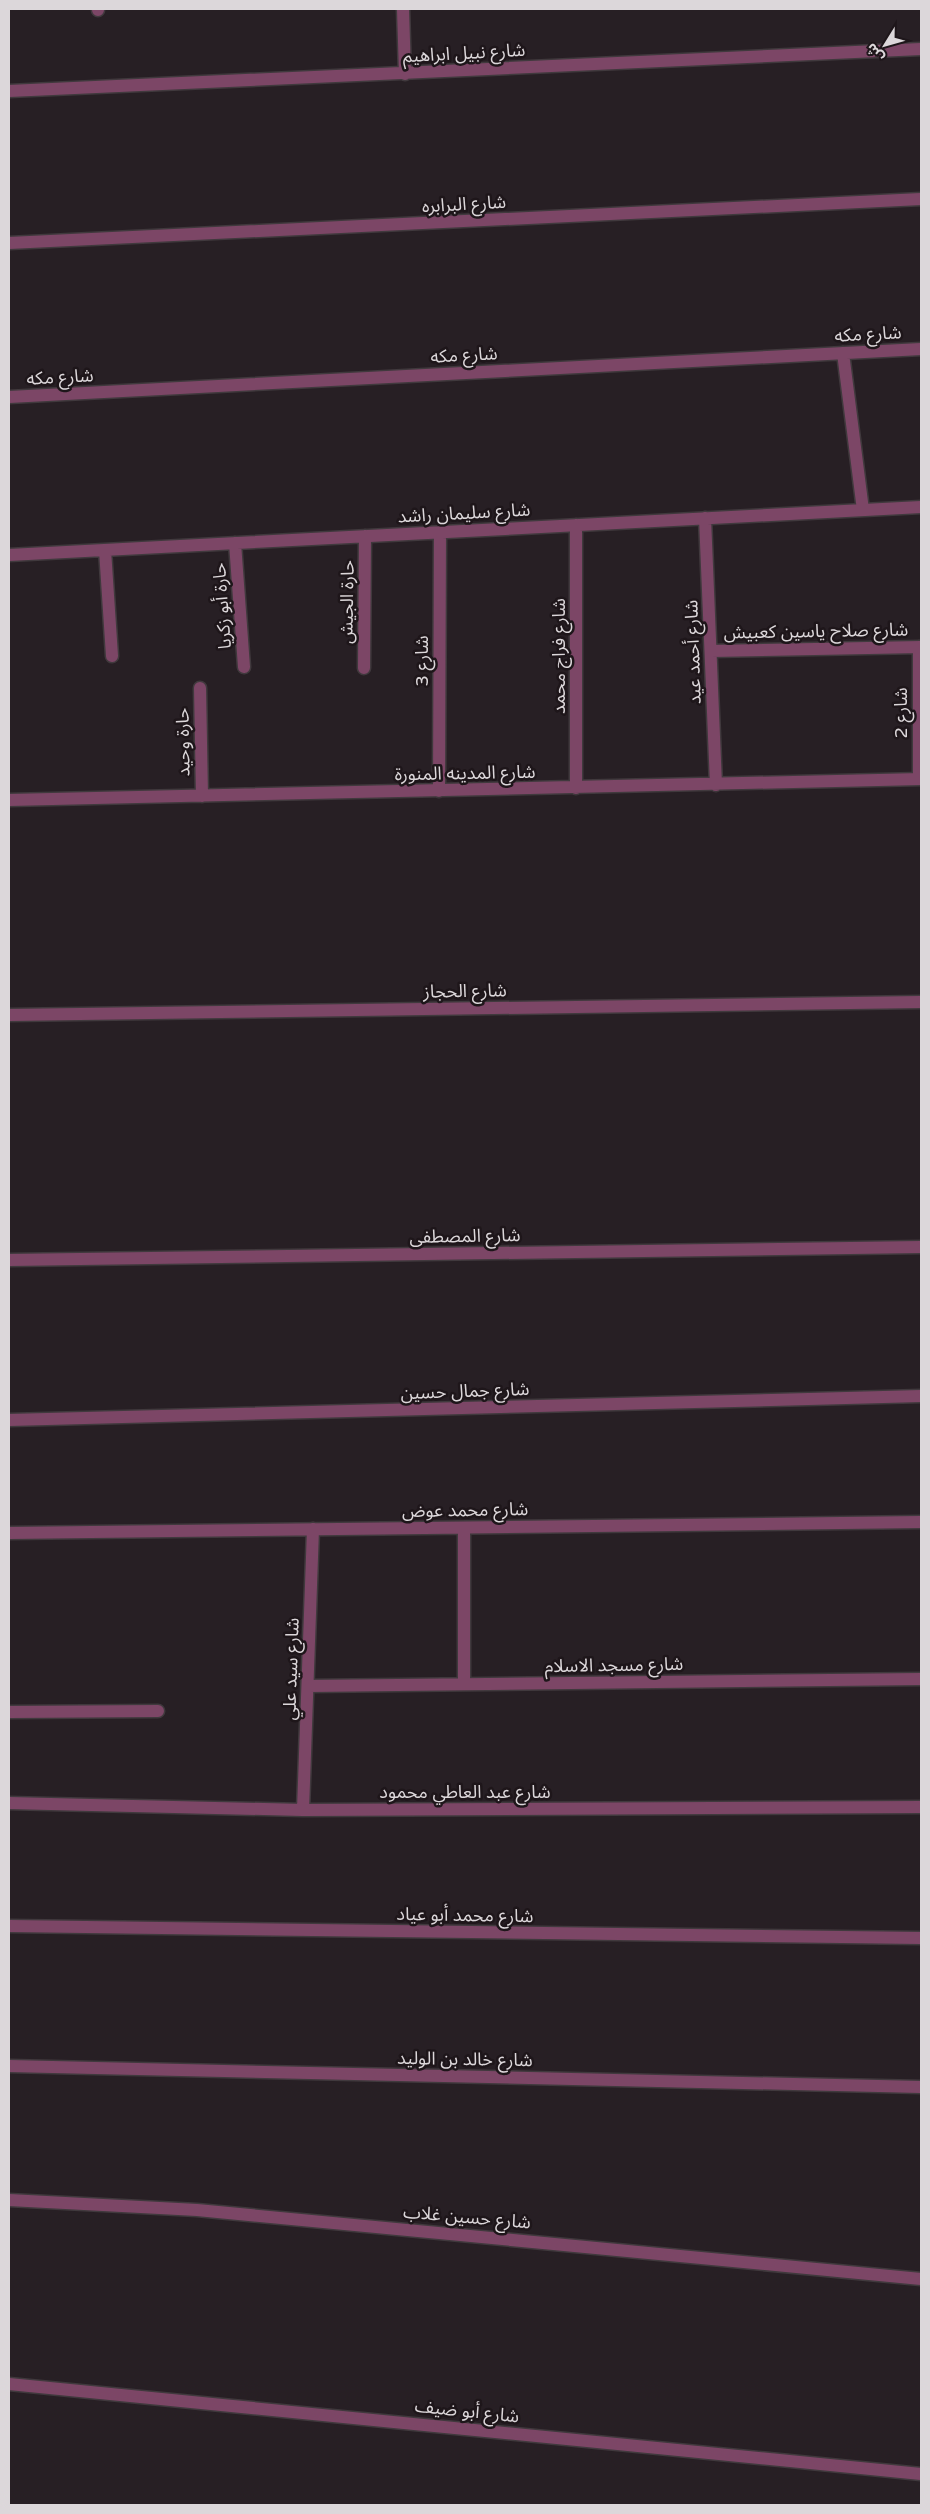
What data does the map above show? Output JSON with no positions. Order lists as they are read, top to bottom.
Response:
{
  "streets": {
    "street": [
      "شارع نبيل ابراهيم",
      "شارع البرابره",
      "شارع مكه",
      "شارع سليمان راشد",
      "حارة الجيش",
      "حارة أبو زكريا",
      "شارع صلاح ياسين كعبيش",
      "شارع أحمد عيد",
      "شارع فراج محمد",
      "شارع 3",
      "شارع 2",
      "حارة وحيد",
      "شارع المدينه المنورة",
      "شارع الحجاز",
      "شارع المصطفى",
      "شارع جمال حسين",
      "شارع محمد عوض",
      "شارع مسجد الاسلام",
      "شارع سيد علي",
      "شارع عبد العاطي محمود",
      "شارع محمد أبو عياد",
      "شارع خالد بن الوليد",
      "شارع حسين غلاب",
      "شارع أبو ضيف"
    ]
  },
  "crossings": [
    ["شارع سليمان راشد", "حارة الجيش"],
    ["شارع سليمان راشد", "حارة أبو زكريا"],
    ["شارع سليمان راشد", "شارع أحمد عيد"],
    ["شارع سليمان راشد", "شارع فراج محمد"],
    ["شارع سليمان راشد", "شارع 3"],
    ["شارع صلاح ياسين كعبيش", "شارع أحمد عيد"],
    ["شارع صلاح ياسين كعبيش", "شارع 2"],
    ["شارع أحمد عيد", "شارع المدينه المنورة"],
    ["شارع فراج محمد", "شارع المدينه المنورة"],
    ["شارع 3", "شارع المدينه المنورة"],
    ["شارع 2", "شارع المدينه المنورة"],
    ["حارة وحيد", "شارع المدينه المنورة"],
    ["شارع محمد عوض", "شارع سيد علي"],
    ["شارع مسجد الاسلام", "شارع سيد علي"],
    ["شارع سيد علي", "شارع عبد العاطي محمود"]
  ],
  "north": "bottom left"
}
